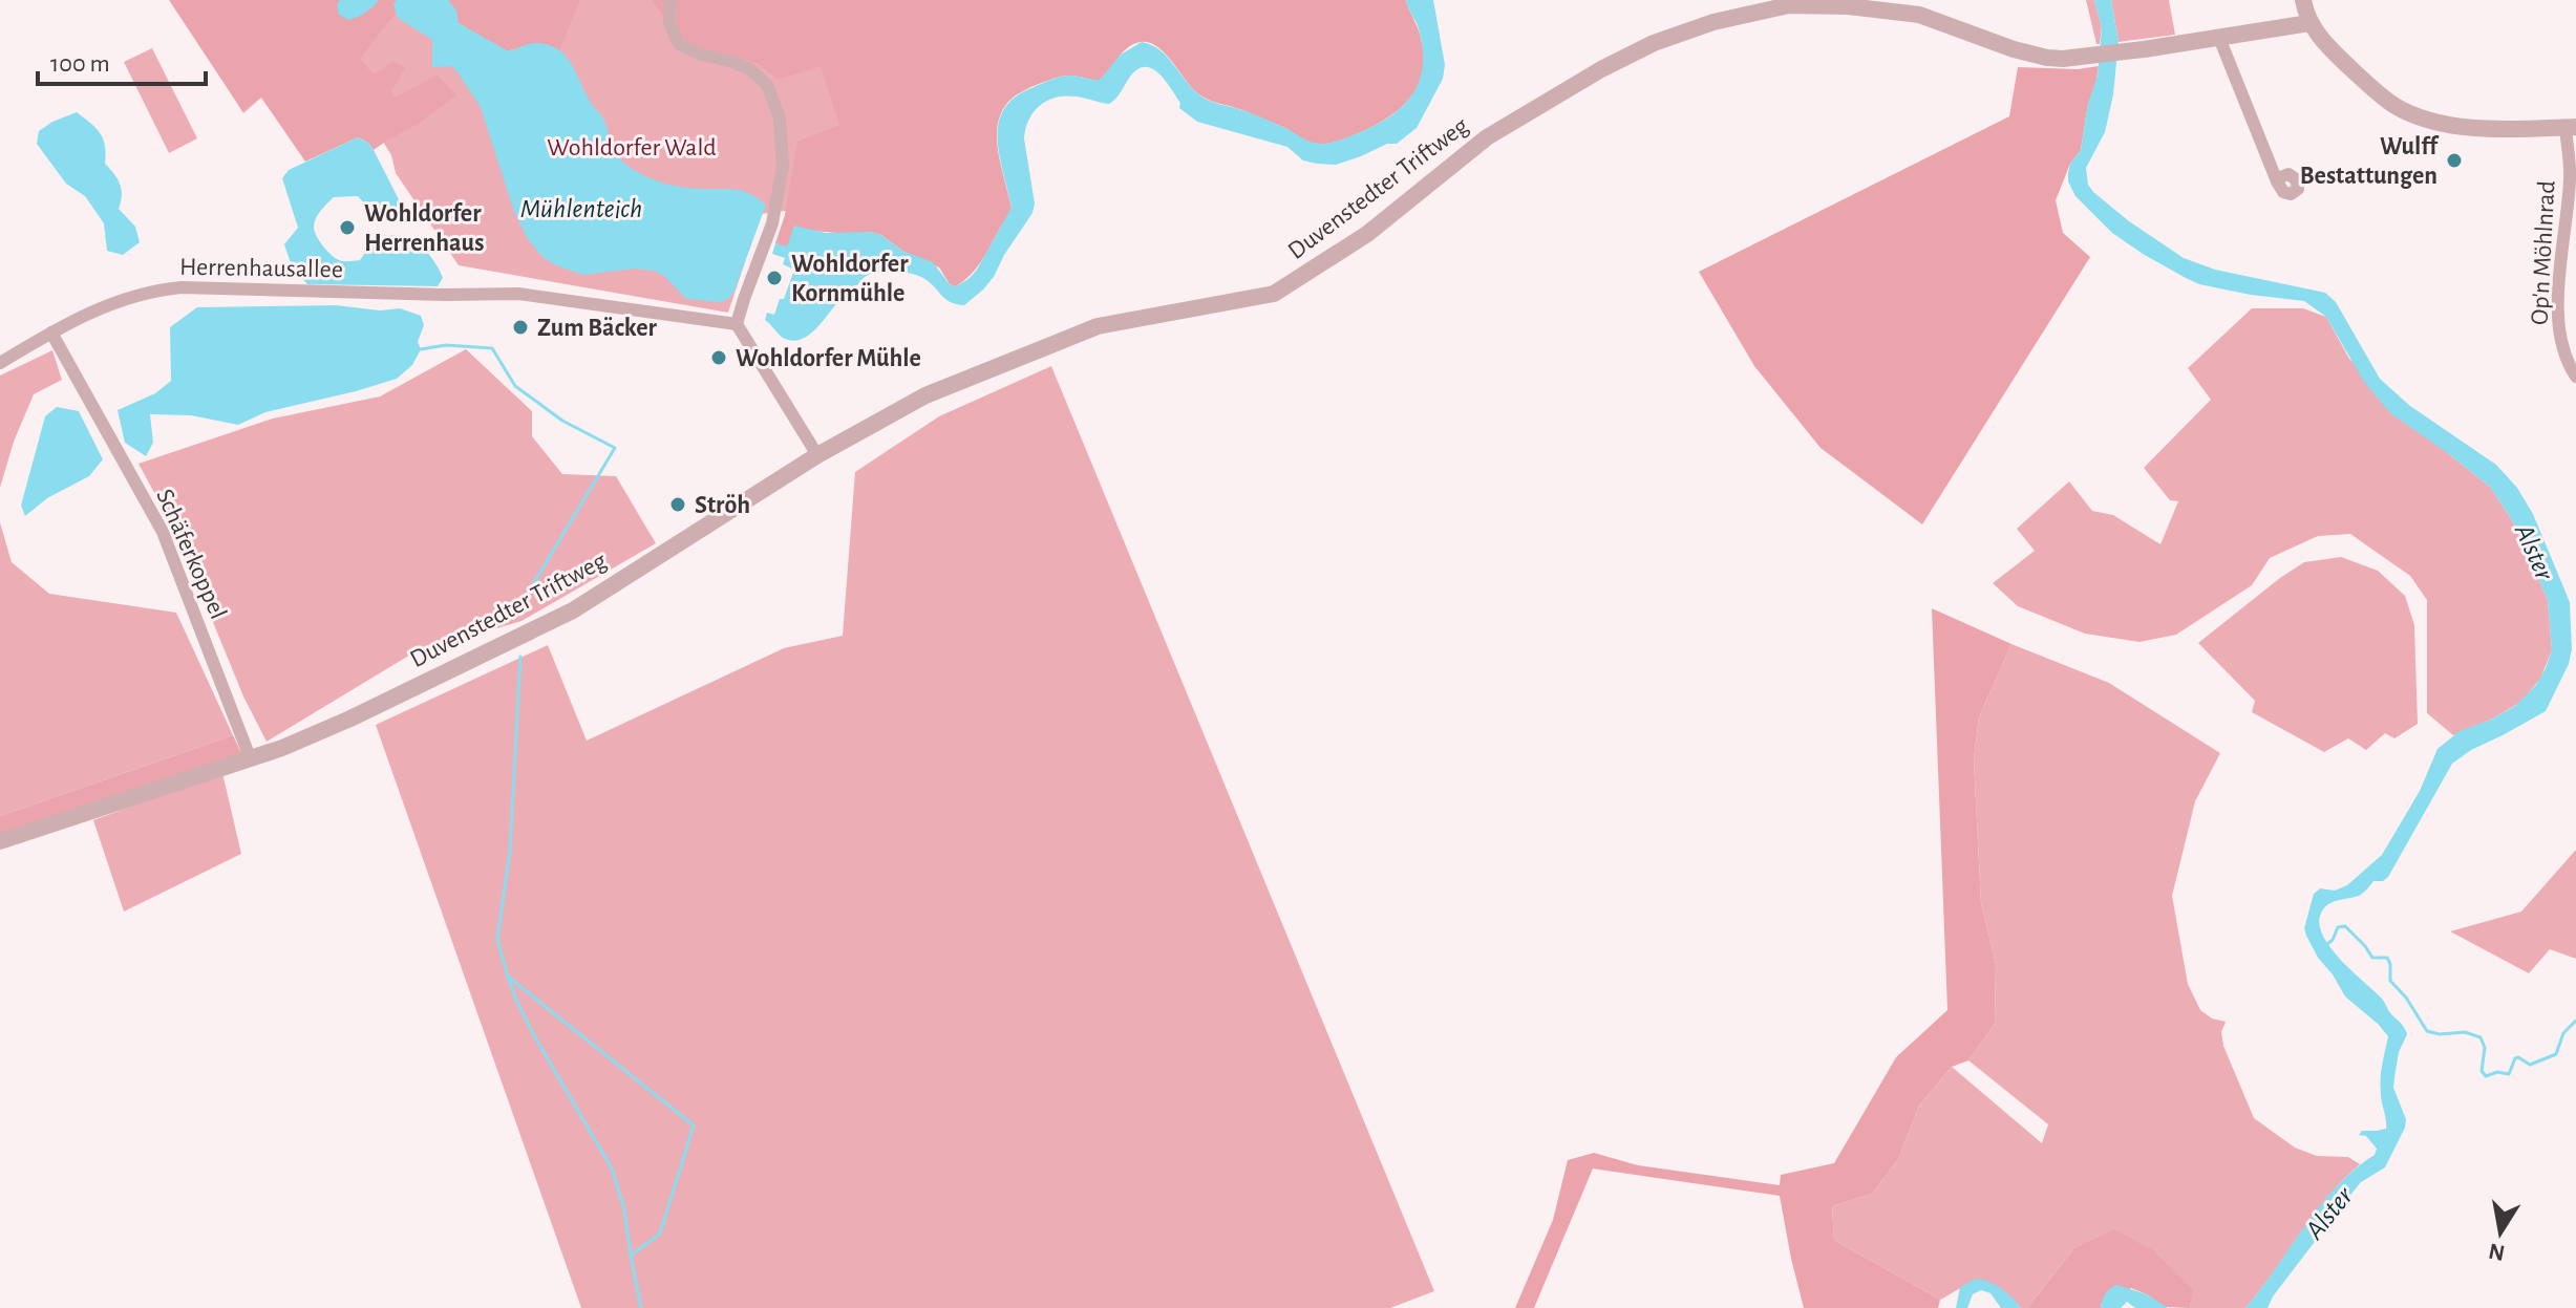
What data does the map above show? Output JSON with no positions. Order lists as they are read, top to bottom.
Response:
{
  "streets": {
    "street": [
      "Duvenstedter Triftweg",
      "Op'n Möhlnrad",
      "Herrenhausallee",
      "Schäferkoppel"
    ]
  },
  "crossings": [
    ["Duvenstedter Triftweg", "Schäferkoppel"],
    ["Herrenhausallee", "Schäferkoppel"]
  ],
  "water": ["Mühlenteich", "Alster"],
  "parks": ["Wohldorfer Wald"],
  "places": [
    "Wulff Bestattungen",
    "Wohldorfer Herrenhaus",
    "Wohldorfer Kornmühle",
    "Zum Bäcker",
    "Wohldorfer Mühle",
    "Ströh"
  ],
  "scale_bar": "100 m",
  "north": "bottom"
}
